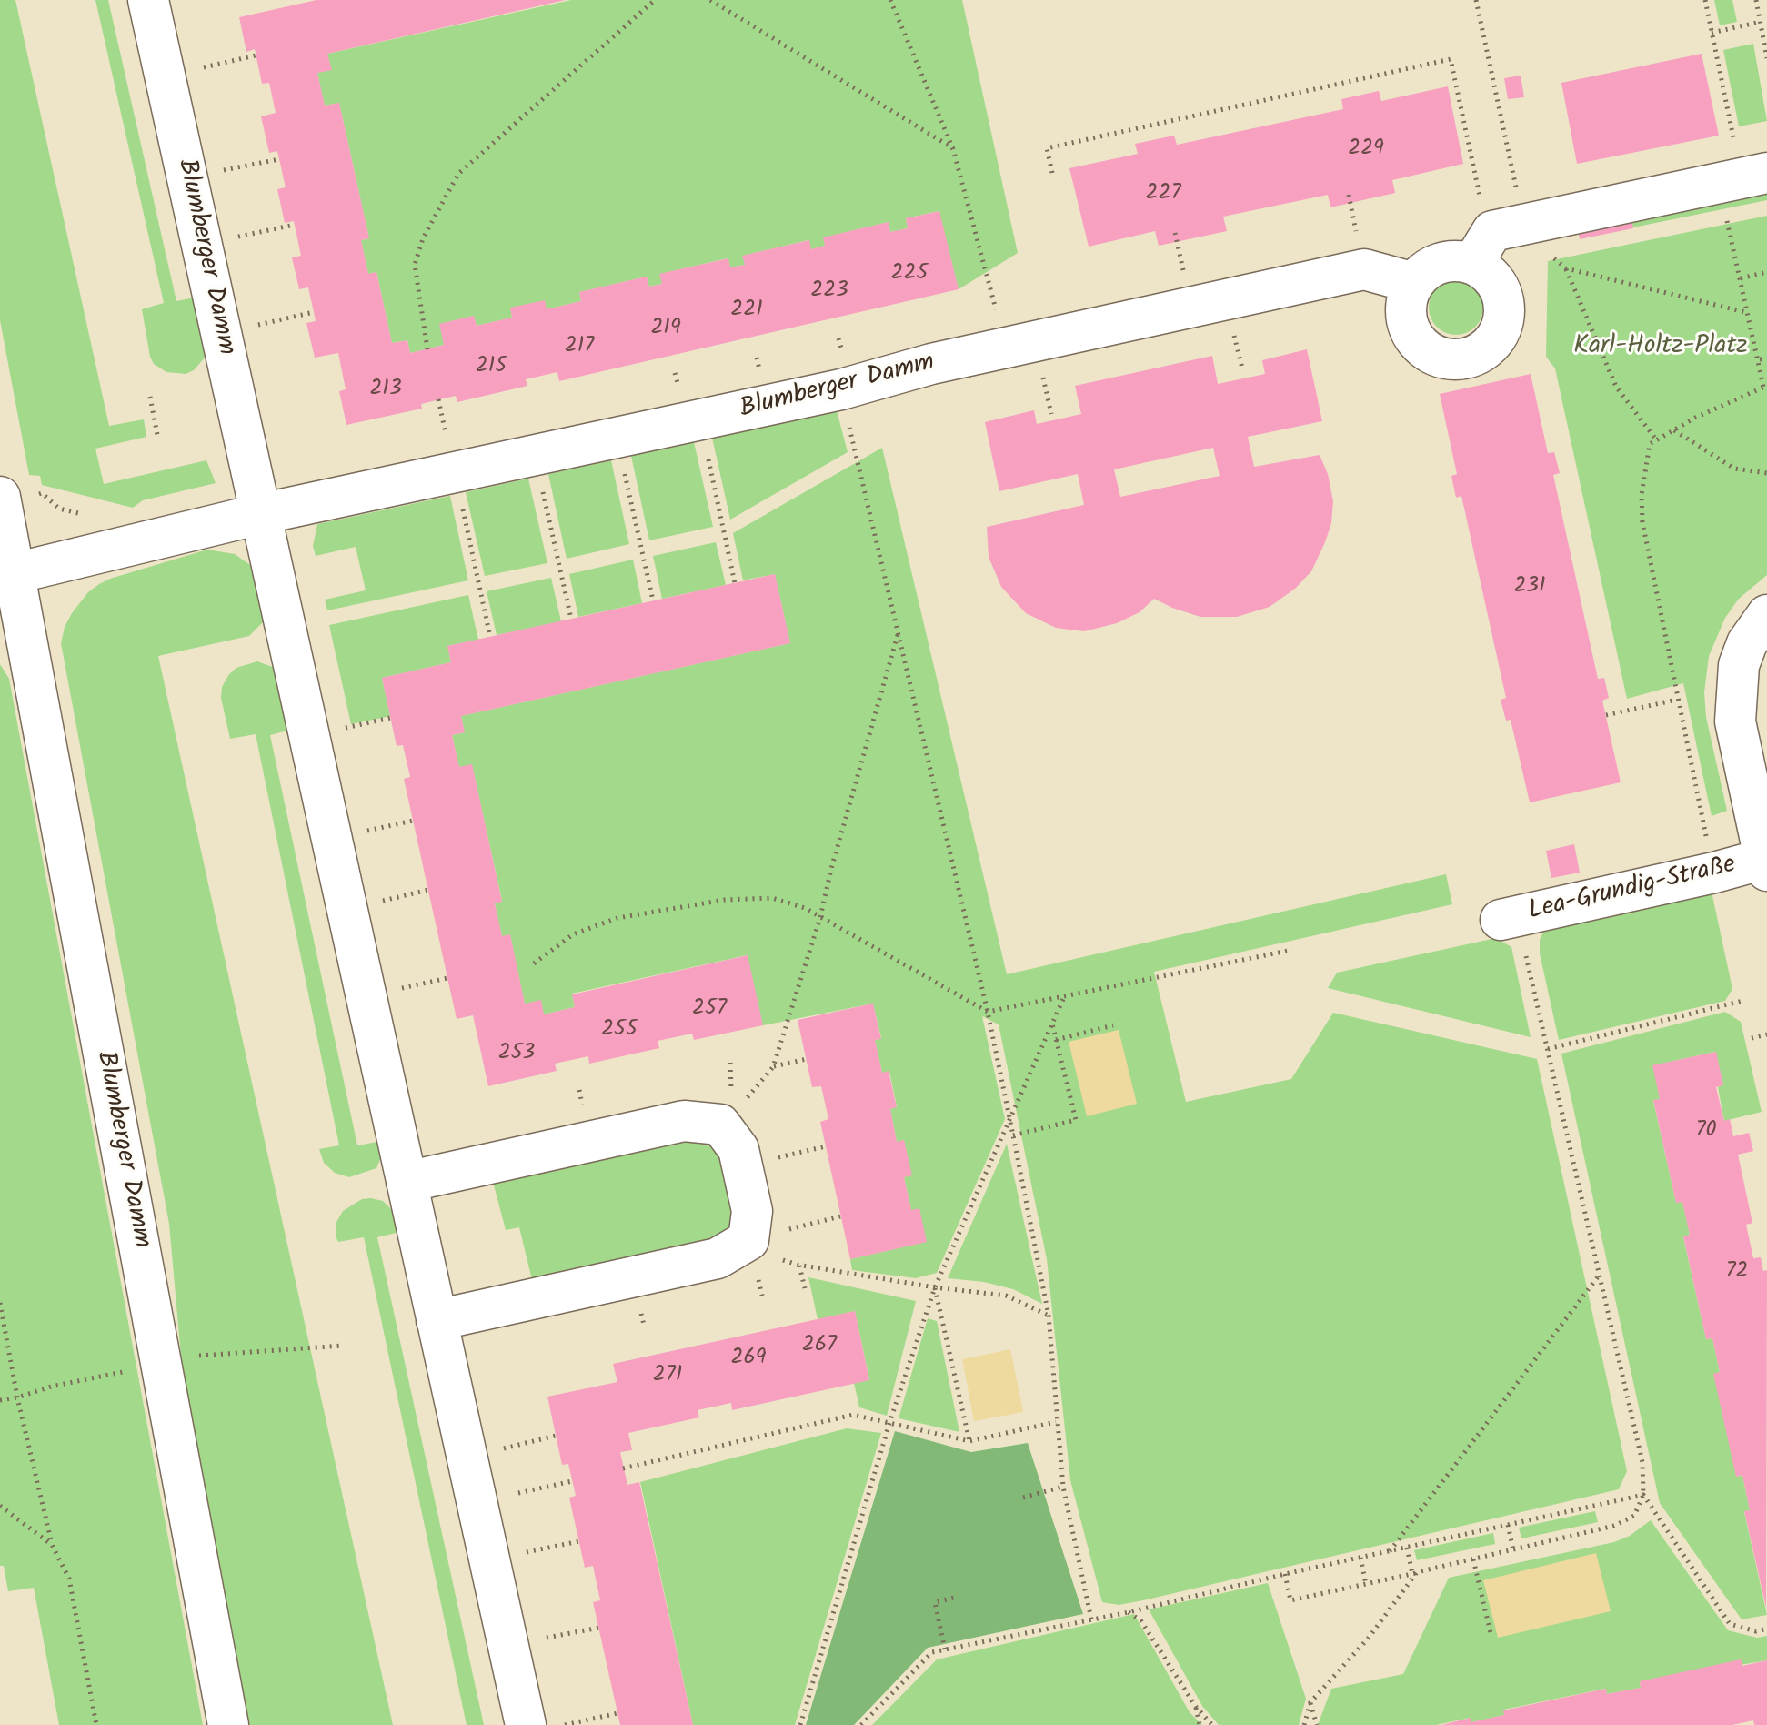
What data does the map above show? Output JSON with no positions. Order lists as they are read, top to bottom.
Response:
{
  "streets": {
    "street": ["Blumberger Damm", "Lea-Grundig-Straße"]
  },
  "parks": ["Karl-Holtz-Platz"],
  "house_numbers": [
    "229",
    "227",
    "225",
    "223",
    "221",
    "219",
    "217",
    "215",
    "213",
    "231",
    "257",
    "255",
    "253",
    "70",
    "72",
    "267",
    "269",
    "271"
  ]
}
